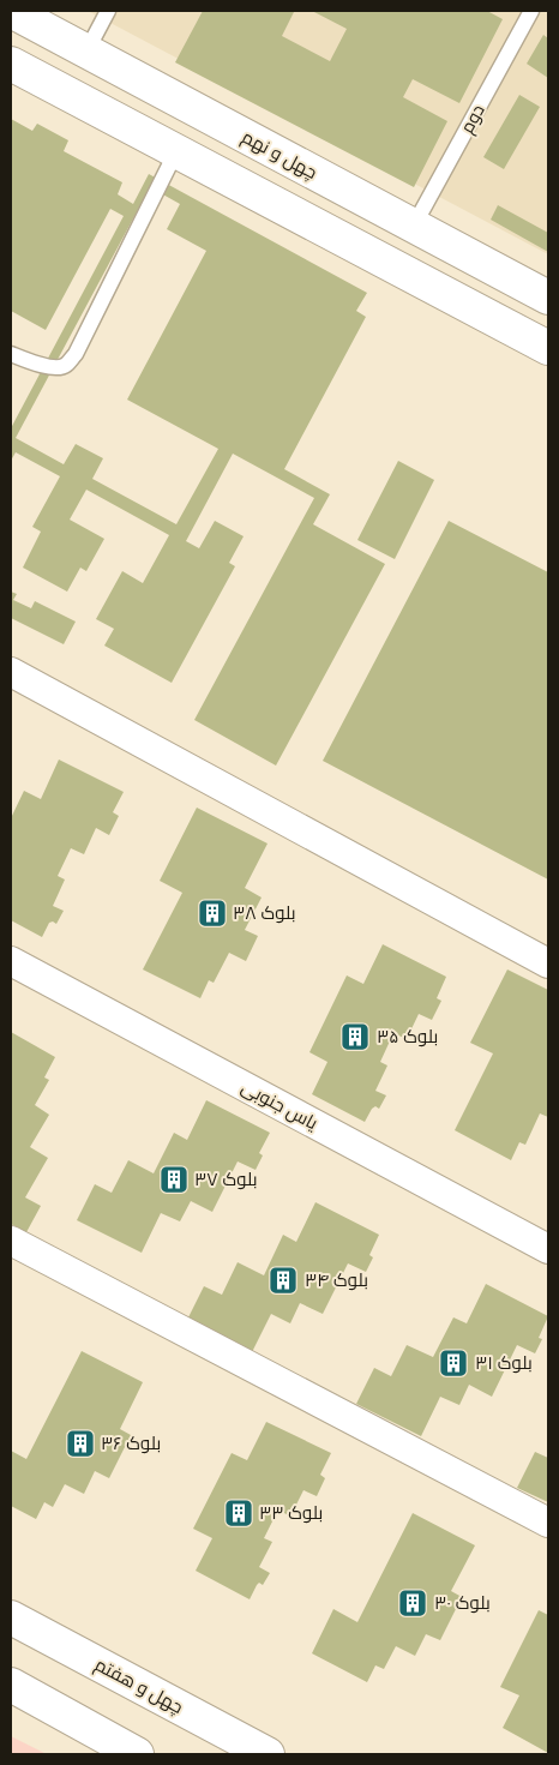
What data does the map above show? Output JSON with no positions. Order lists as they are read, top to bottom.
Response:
{
  "streets": {
    "street": ["چهل و نهم", "یاس جنوبی", "چهل و هفتم"],
    "lane": ["دوم"]
  },
  "crossings": [
    ["دوم", "چهل و نهم"]
  ],
  "places": {
    "building": [
      "بلوک ۳۸",
      "بلوک ۳۵",
      "بلوک ۳۷",
      "بلوک ۳۴",
      "بلوک ۳۱",
      "بلوک ۳۶",
      "بلوک ۳۳",
      "بلوک ۳۰"
    ]
  }
}
